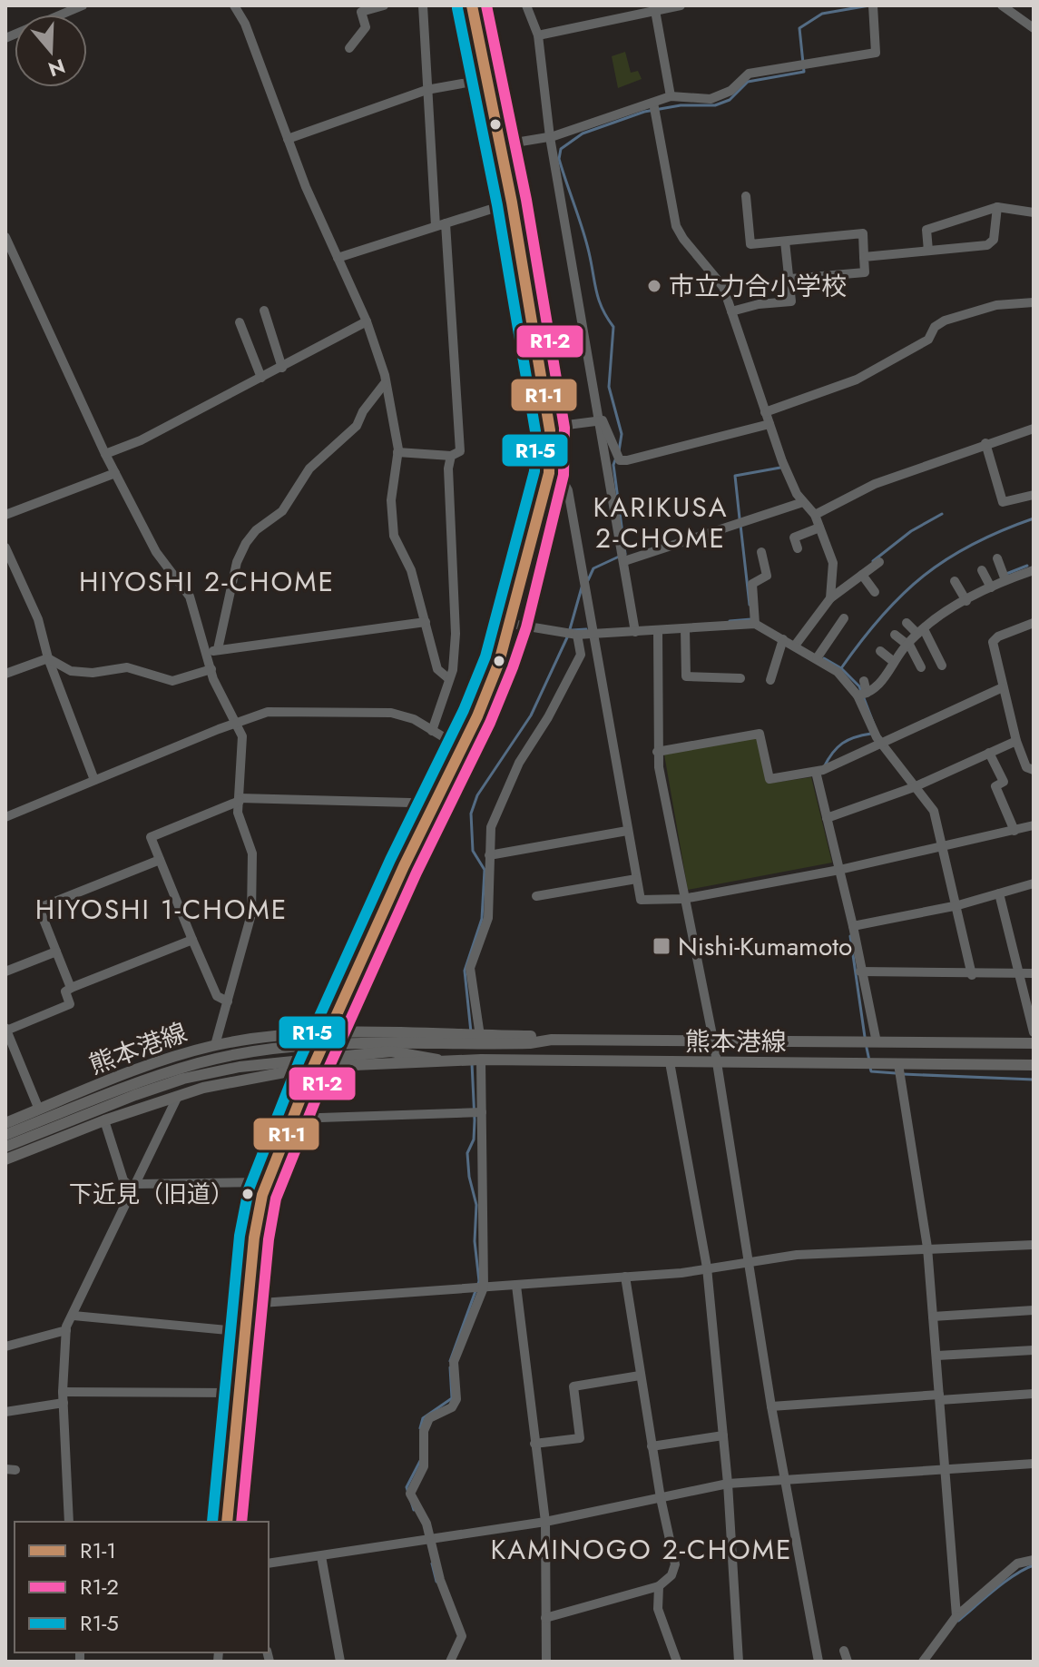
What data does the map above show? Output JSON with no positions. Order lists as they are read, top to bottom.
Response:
{
  "streets": {
    "main road": ["熊本港線"]
  },
  "districts": [
    "KARIKUSA 2-CHOME",
    "HIYOSHI 2-CHOME",
    "HIYOSHI 1-CHOME",
    "KAMINOGO 2-CHOME"
  ],
  "places": {
    "other": ["市立力合小学校", "下近見（旧道）"],
    "transit": ["Nishi-Kumamoto"]
  },
  "lines": ["transit line R1-1", "transit line R1-2", "transit line R1-5"],
  "legend": ["R1-1", "R1-2", "R1-5"],
  "north": "bottom"
}
